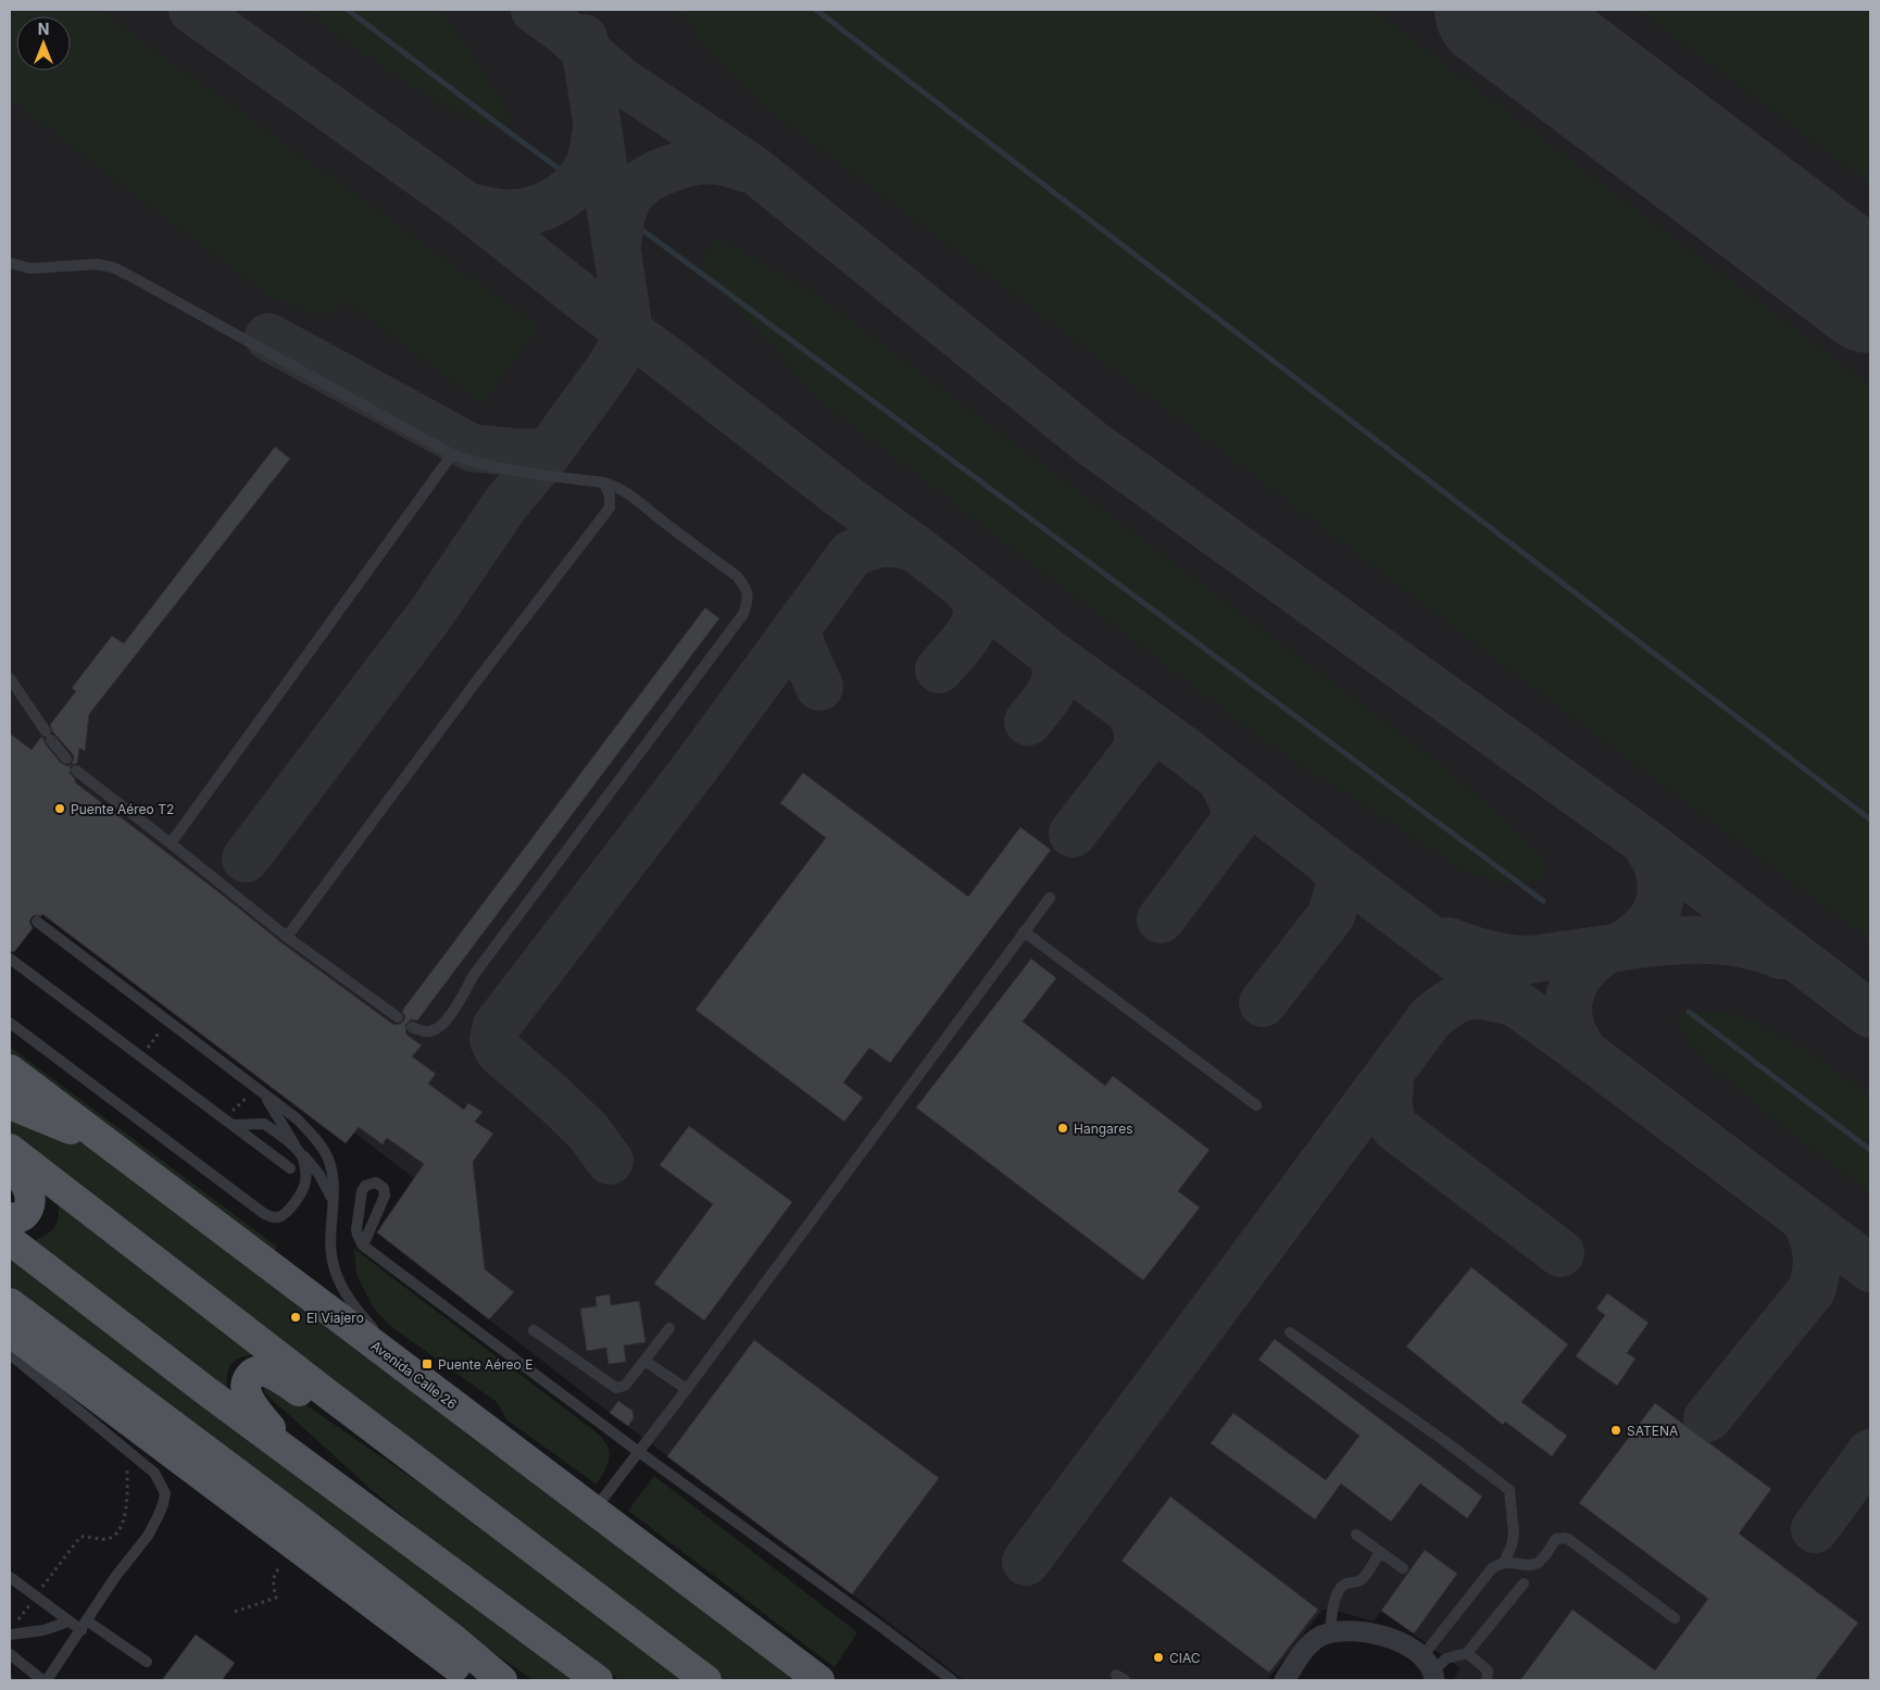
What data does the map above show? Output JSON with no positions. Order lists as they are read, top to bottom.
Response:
{
  "streets": {
    "main road": ["Avenida Calle 26"]
  },
  "places": {
    "other": [
      "Puente Aéreo T2",
      "Hangares",
      "El Viajero",
      "SATENA",
      "CIAC"
    ],
    "transit": ["Puente Aéreo E"]
  },
  "north": "top"
}
